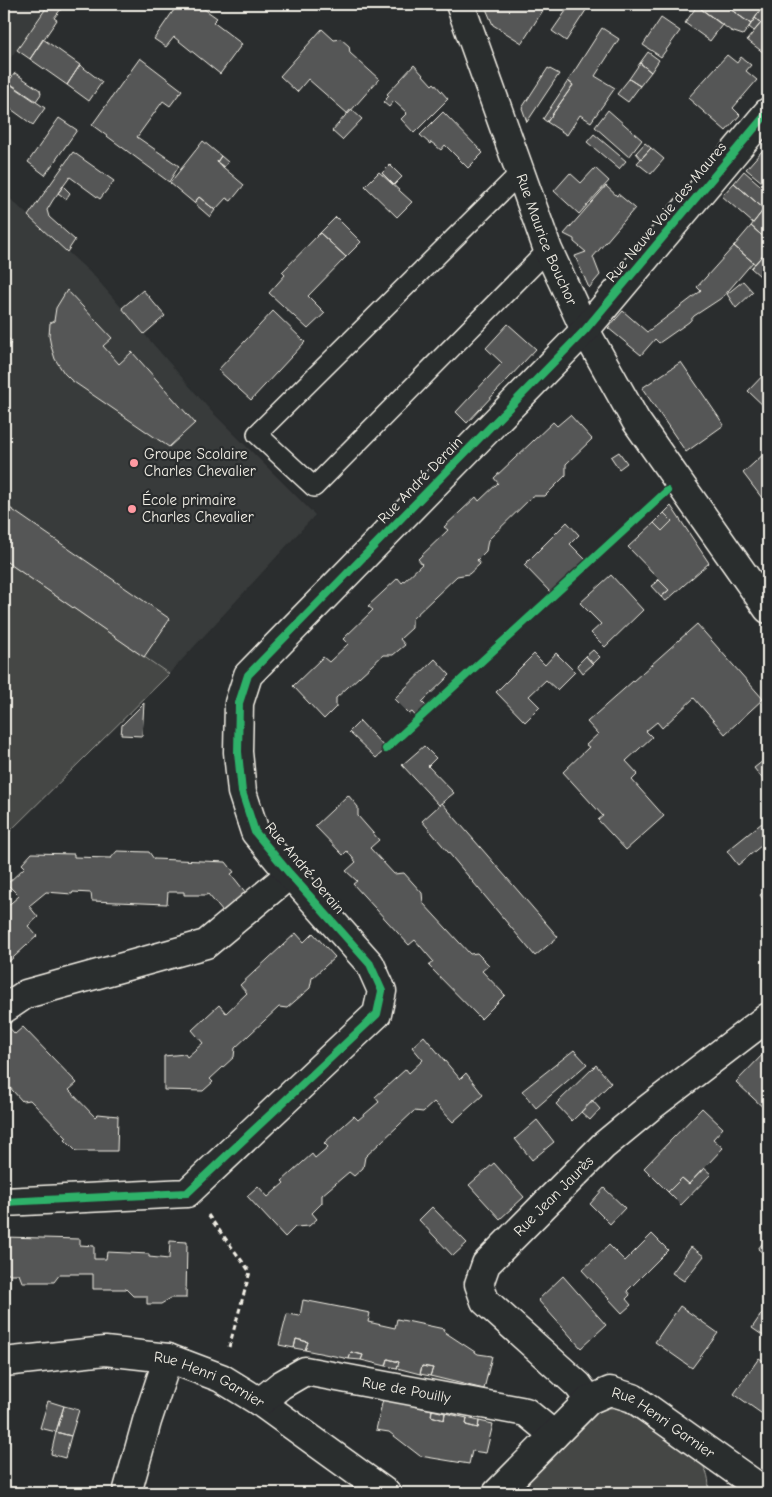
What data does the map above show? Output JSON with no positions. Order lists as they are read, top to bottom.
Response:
{
  "streets": {
    "street": [
      "Rue Neuve Voie des Maures",
      "Rue Maurice Bouchor",
      "Rue André Derain",
      "Rue Jean Jaurès",
      "Rue Henri Garnier",
      "Rue de Pouilly"
    ]
  },
  "crossings": [
    ["Rue Neuve Voie des Maures", "Rue Maurice Bouchor"],
    ["Rue Neuve Voie des Maures", "Rue André Derain"],
    ["Rue Maurice Bouchor", "Rue André Derain"],
    ["Rue Jean Jaurès", "Rue Henri Garnier"],
    ["Rue Henri Garnier", "Rue de Pouilly"]
  ],
  "places": ["Groupe Scolaire Charles Chevalier", "École primaire Charles Chevalier"]
}
